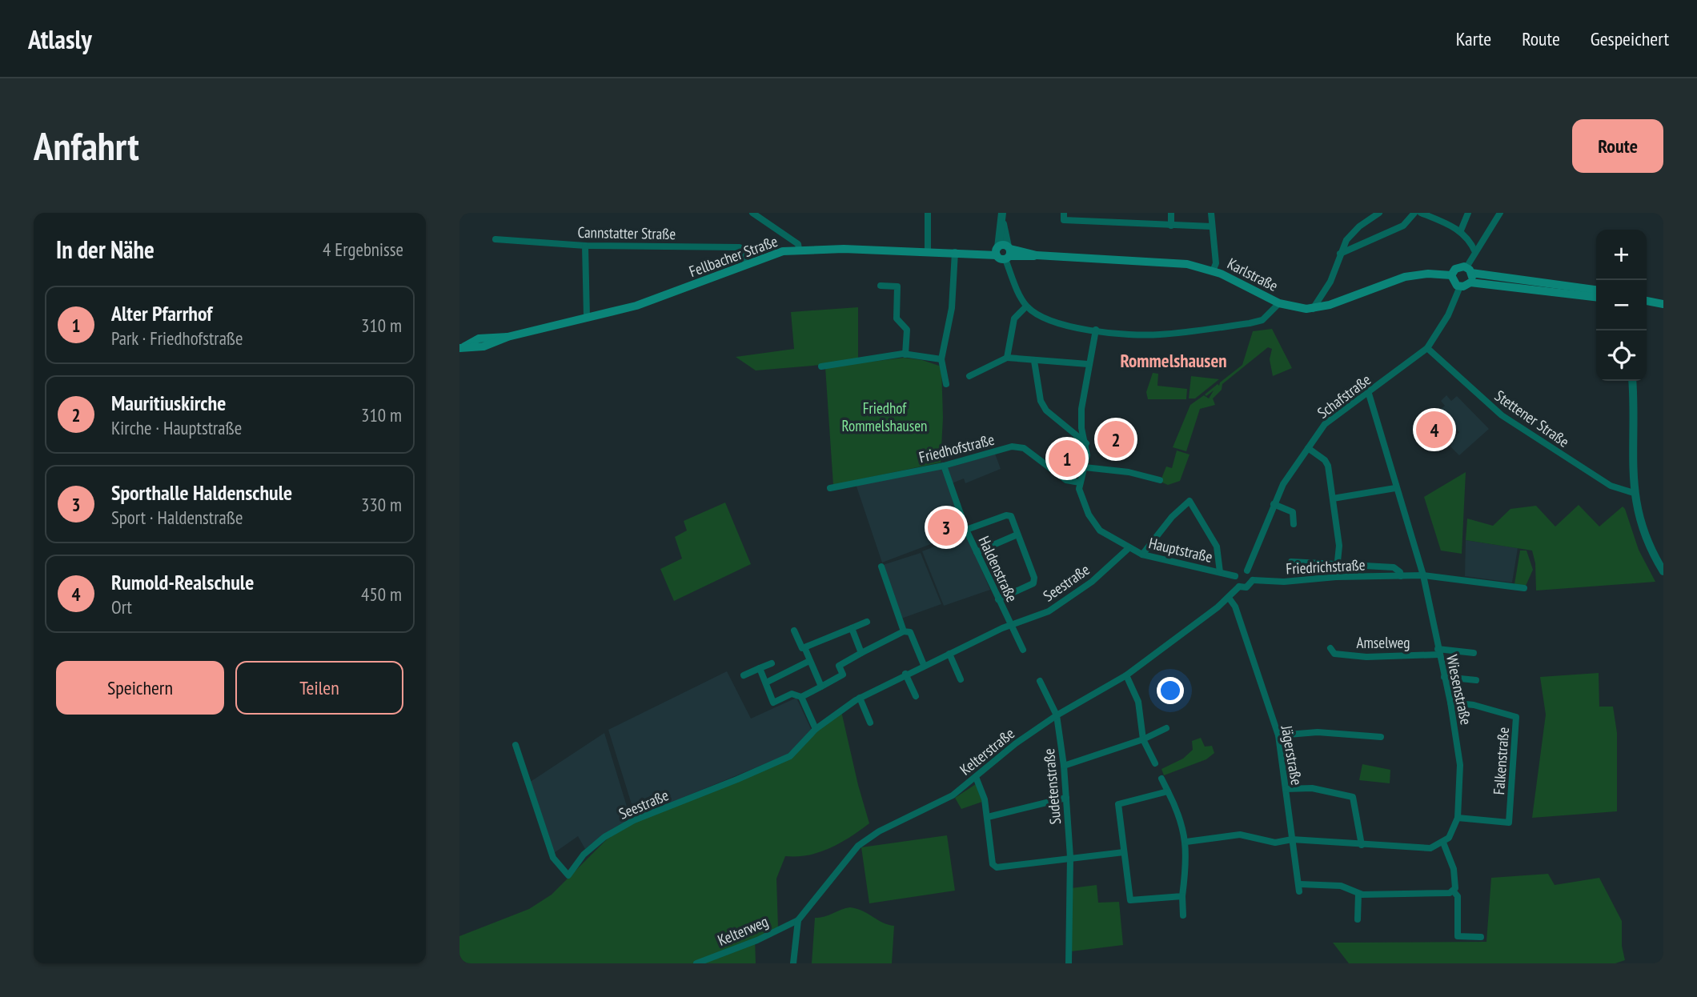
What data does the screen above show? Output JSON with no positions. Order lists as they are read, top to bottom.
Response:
{
  "streets": {
    "main road": ["Fellbacher Straße", "Karlstraße"],
    "street": [
      "Cannstatter Straße",
      "Schafstraße",
      "Stettener Straße",
      "Friedhofstraße",
      "Hauptstraße",
      "Friedrichstraße",
      "Haldenstraße",
      "Seestraße",
      "Amselweg",
      "Wiesenstraße",
      "Kelterstraße",
      "Jägerstraße",
      "Falkenstraße",
      "Sudetenstraße",
      "Kelterweg"
    ]
  },
  "crossings": [
    ["Cannstatter Straße", "Fellbacher Straße"],
    ["Fellbacher Straße", "Karlstraße"],
    ["Schafstraße", "Stettener Straße"],
    ["Schafstraße", "Hauptstraße"],
    ["Schafstraße", "Friedrichstraße"],
    ["Schafstraße", "Wiesenstraße"],
    ["Schafstraße", "Kelterstraße"],
    ["Friedhofstraße", "Hauptstraße"],
    ["Friedhofstraße", "Haldenstraße"],
    ["Hauptstraße", "Friedrichstraße"],
    ["Hauptstraße", "Seestraße"],
    ["Hauptstraße", "Kelterstraße"],
    ["Friedrichstraße", "Wiesenstraße"],
    ["Friedrichstraße", "Kelterstraße"],
    ["Haldenstraße", "Seestraße"],
    ["Amselweg", "Wiesenstraße"],
    ["Wiesenstraße", "Falkenstraße"],
    ["Kelterstraße", "Jägerstraße"],
    ["Kelterstraße", "Sudetenstraße"],
    ["Kelterstraße", "Kelterweg"]
  ],
  "districts": ["Rommelshausen"],
  "parks": ["Friedhof Rommelshausen"],
  "page": {
    "header": "Atlasly",
    "nav": ["Karte", "Route", "Gespeichert"],
    "buttons": [
      "Route",
      ["Speichern", "Teilen"]
    ],
    "title": "Anfahrt",
    "heading": ["In der Nähe", "4 Ergebnisse"],
    "map_buttons": ["+", "−"],
    "list": [
      {
        "mark": "1",
        "name": "Alter Pfarrhof",
        "note": "Park · Friedhofstraße",
        "value": "310 m"
      },
      {
        "mark": "2",
        "name": "Mauritiuskirche",
        "note": "Kirche · Hauptstraße",
        "value": "310 m"
      },
      {
        "mark": "3",
        "name": "Sporthalle Haldenschule",
        "note": "Sport · Haldenstraße",
        "value": "330 m"
      },
      {
        "mark": "4",
        "name": "Rumold-Realschule",
        "note": "Ort",
        "value": "450 m"
      }
    ],
    "pins": [
      "4",
      "2",
      "1",
      "3"
    ]
  }
}
